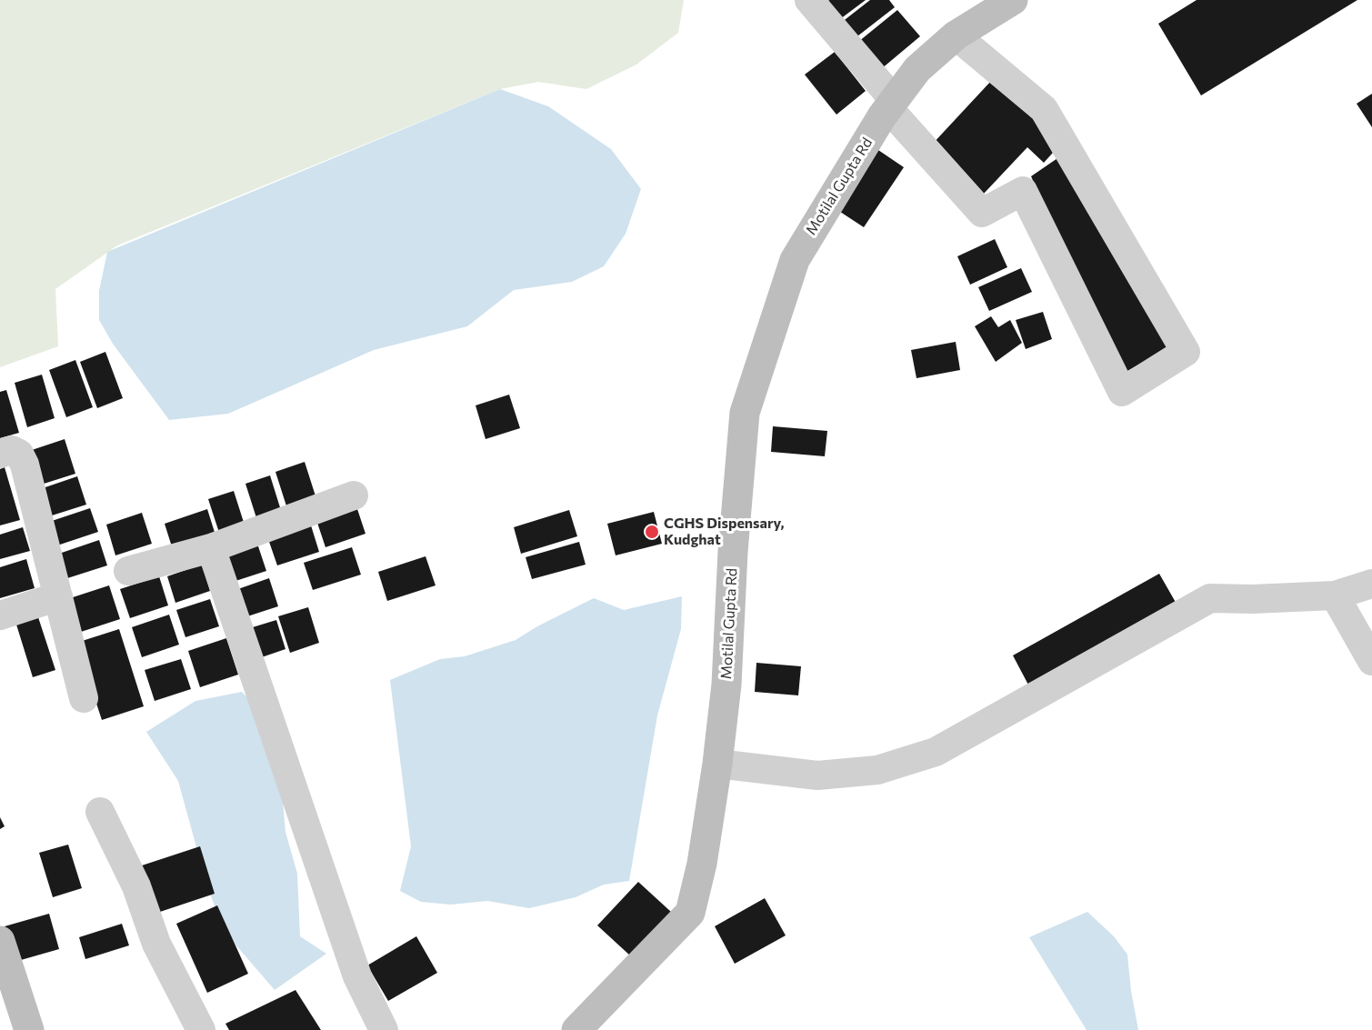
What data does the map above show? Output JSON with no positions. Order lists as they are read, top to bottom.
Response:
{
  "streets": {
    "street": ["Motilal Gupta Rd"]
  },
  "places": ["CGHS Dispensary, Kudghat"]
}
